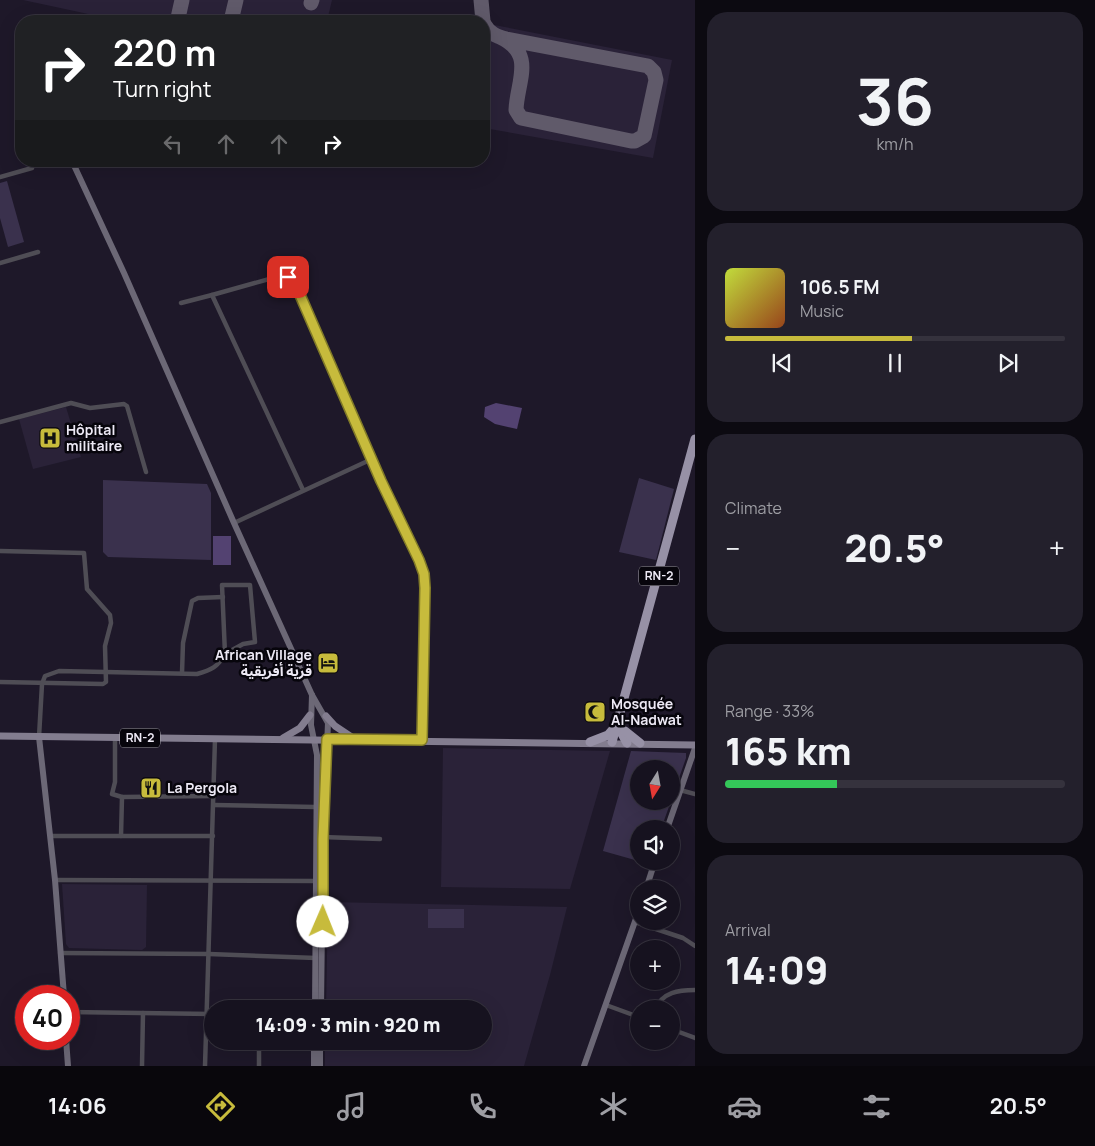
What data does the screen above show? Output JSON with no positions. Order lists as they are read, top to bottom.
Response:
{
  "streets": {
    "highway": ["RN-2"]
  },
  "places": {
    "hospital": ["Hôpital militaire"],
    "hotel": ["African Village قرية أفريقية"],
    "mosque": ["Mosquée Al-Nadwat"],
    "restaurant": ["La Pergola"]
  },
  "north": "bottom",
  "page": {
    "tile": [
      ["36", "km/h"],
      "Climate",
      ["Range · 33%", "165 km"],
      ["Arrival", "14:09"]
    ],
    "turn": ["220 m", "Turn right"],
    "song": ["106.5 FM", "Music"],
    "heat": ["−", "20.5°", "+"],
    "map_buttons": ["+", "−"],
    "limit": "40",
    "trip": "14:09 · 3 min · 920 m",
    "tabs": ["14:06", "20.5°"]
  }
}
